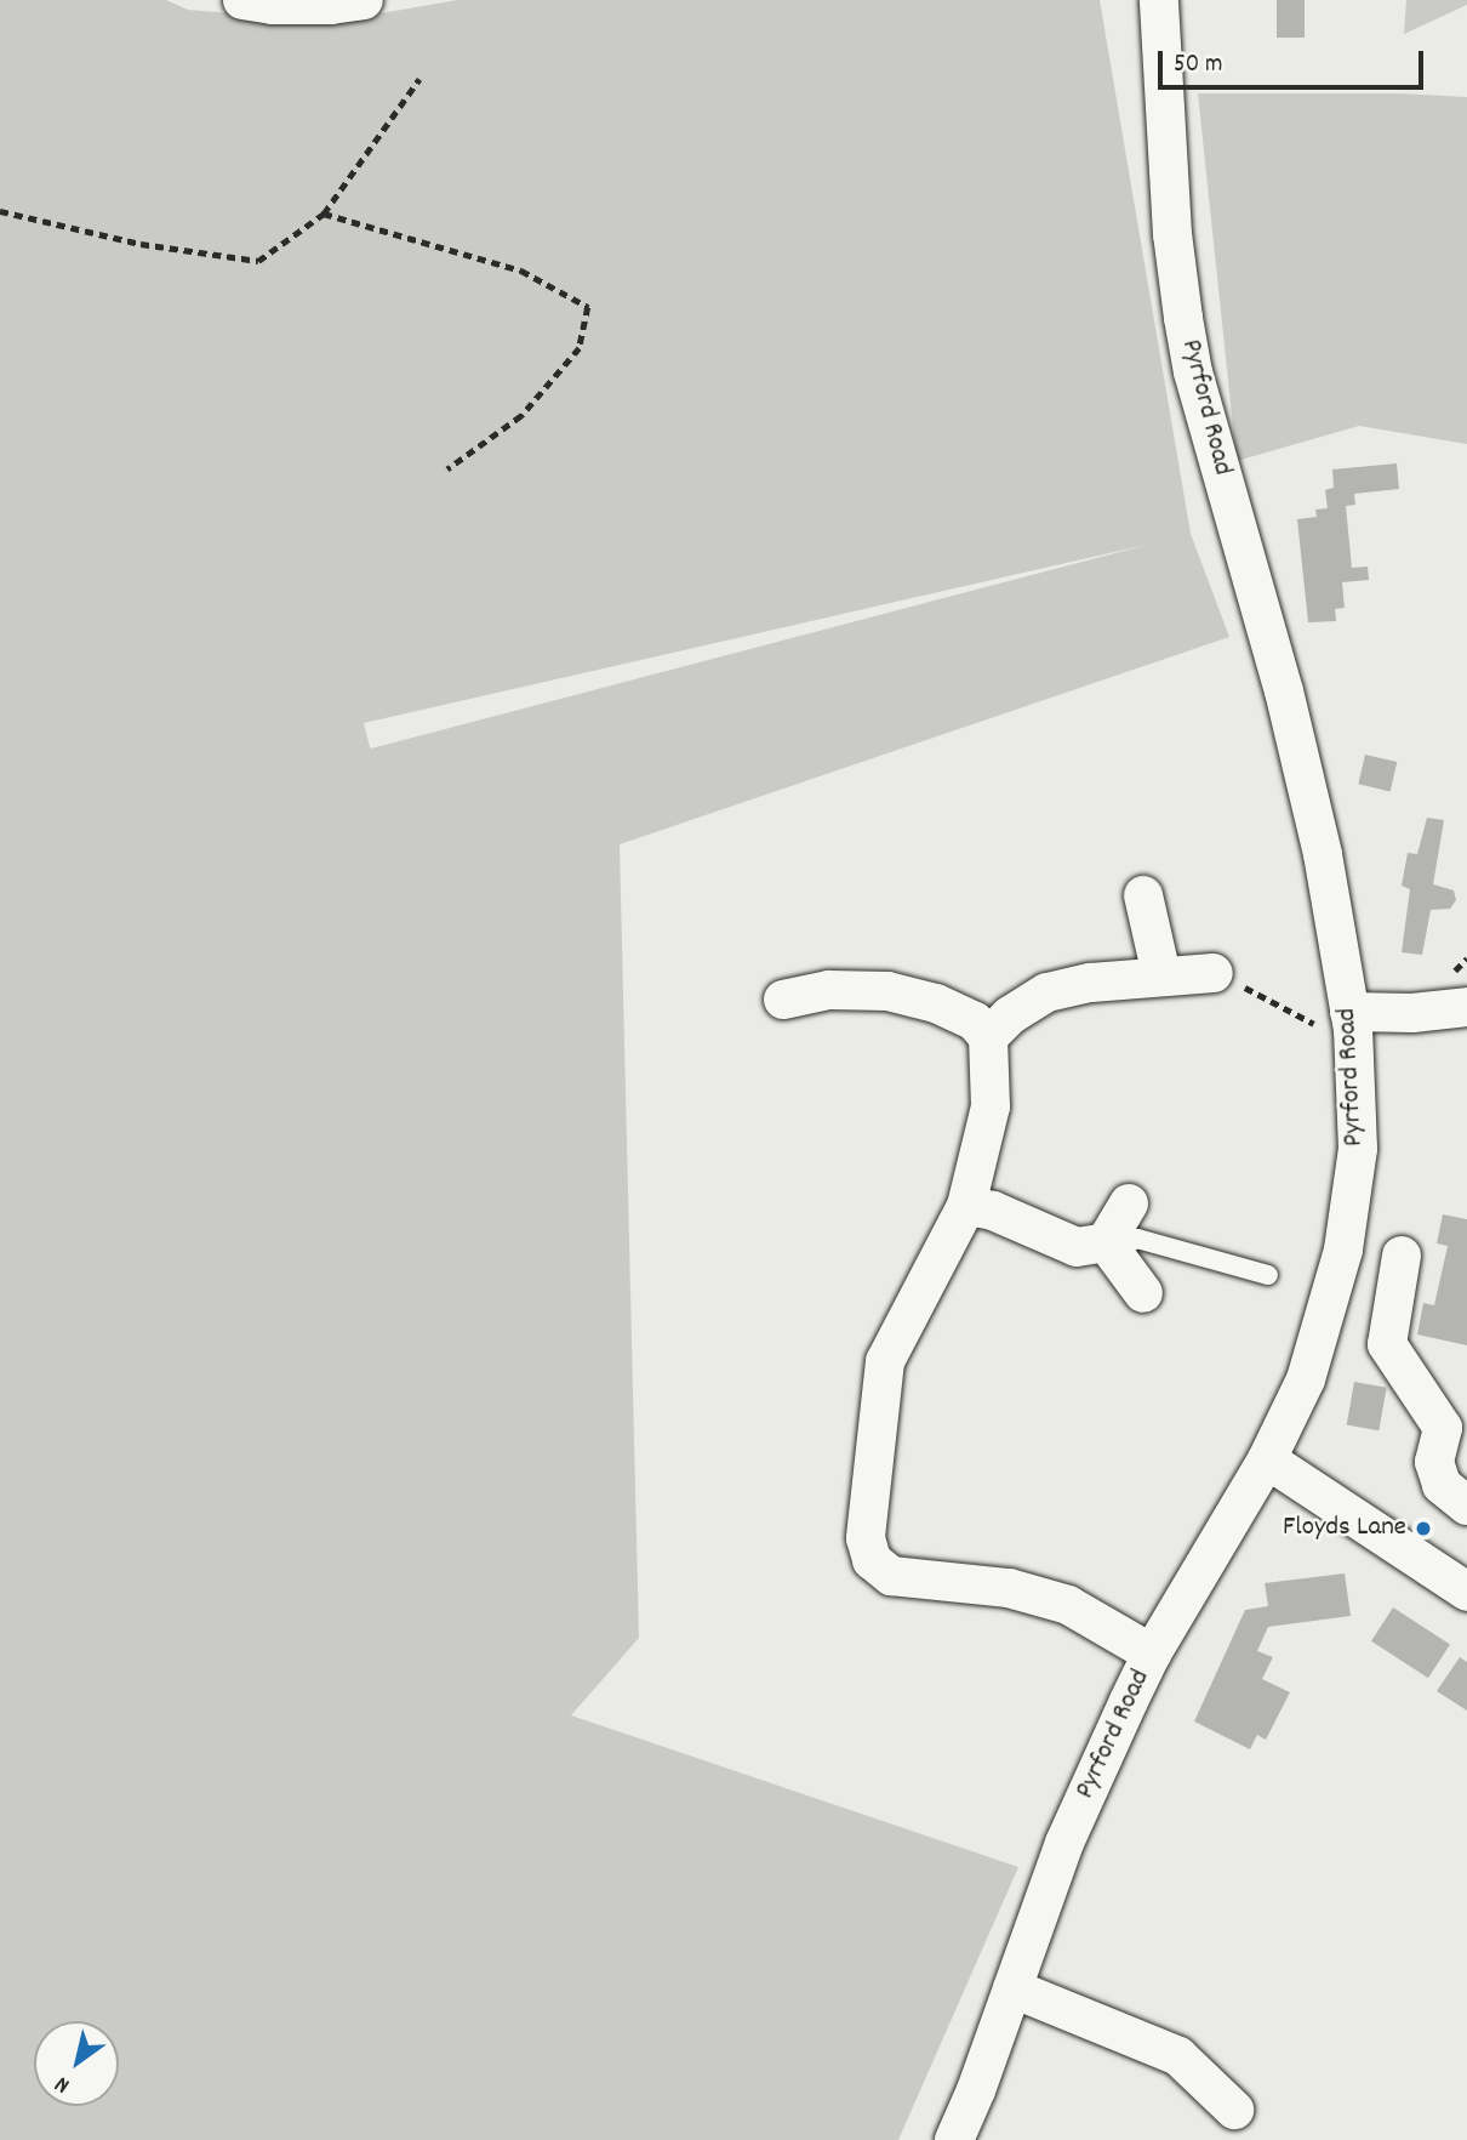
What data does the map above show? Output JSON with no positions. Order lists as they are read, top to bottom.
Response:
{
  "streets": {
    "street": ["Pyrford Road"]
  },
  "places": ["Floyds Lane"],
  "scale_bar": "50 m",
  "north": "bottom left"
}
